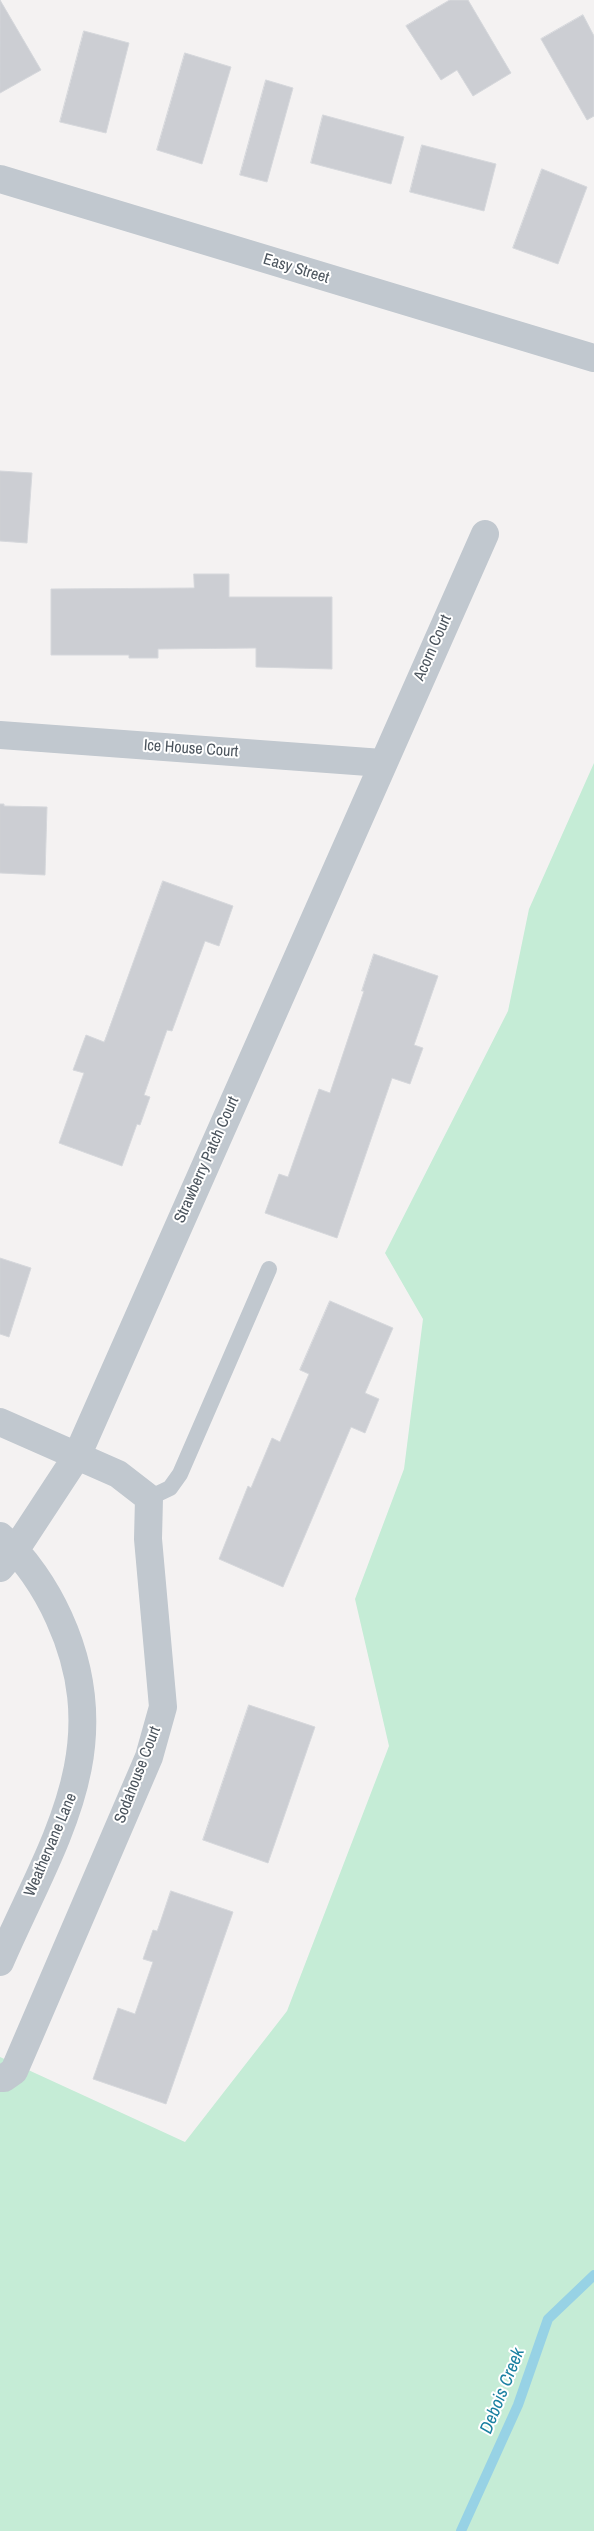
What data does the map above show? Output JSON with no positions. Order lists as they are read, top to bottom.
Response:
{
  "streets": {
    "street": [
      "Easy Street",
      "Acorn Court",
      "Ice House Court",
      "Strawberry Patch Court",
      "Sodahouse Court",
      "Weathervane Lane"
    ]
  },
  "crossings": [
    ["Acorn Court", "Ice House Court"],
    ["Acorn Court", "Strawberry Patch Court"],
    ["Ice House Court", "Strawberry Patch Court"],
    ["Strawberry Patch Court", "Weathervane Lane"]
  ],
  "water": ["Debois Creek"]
}
